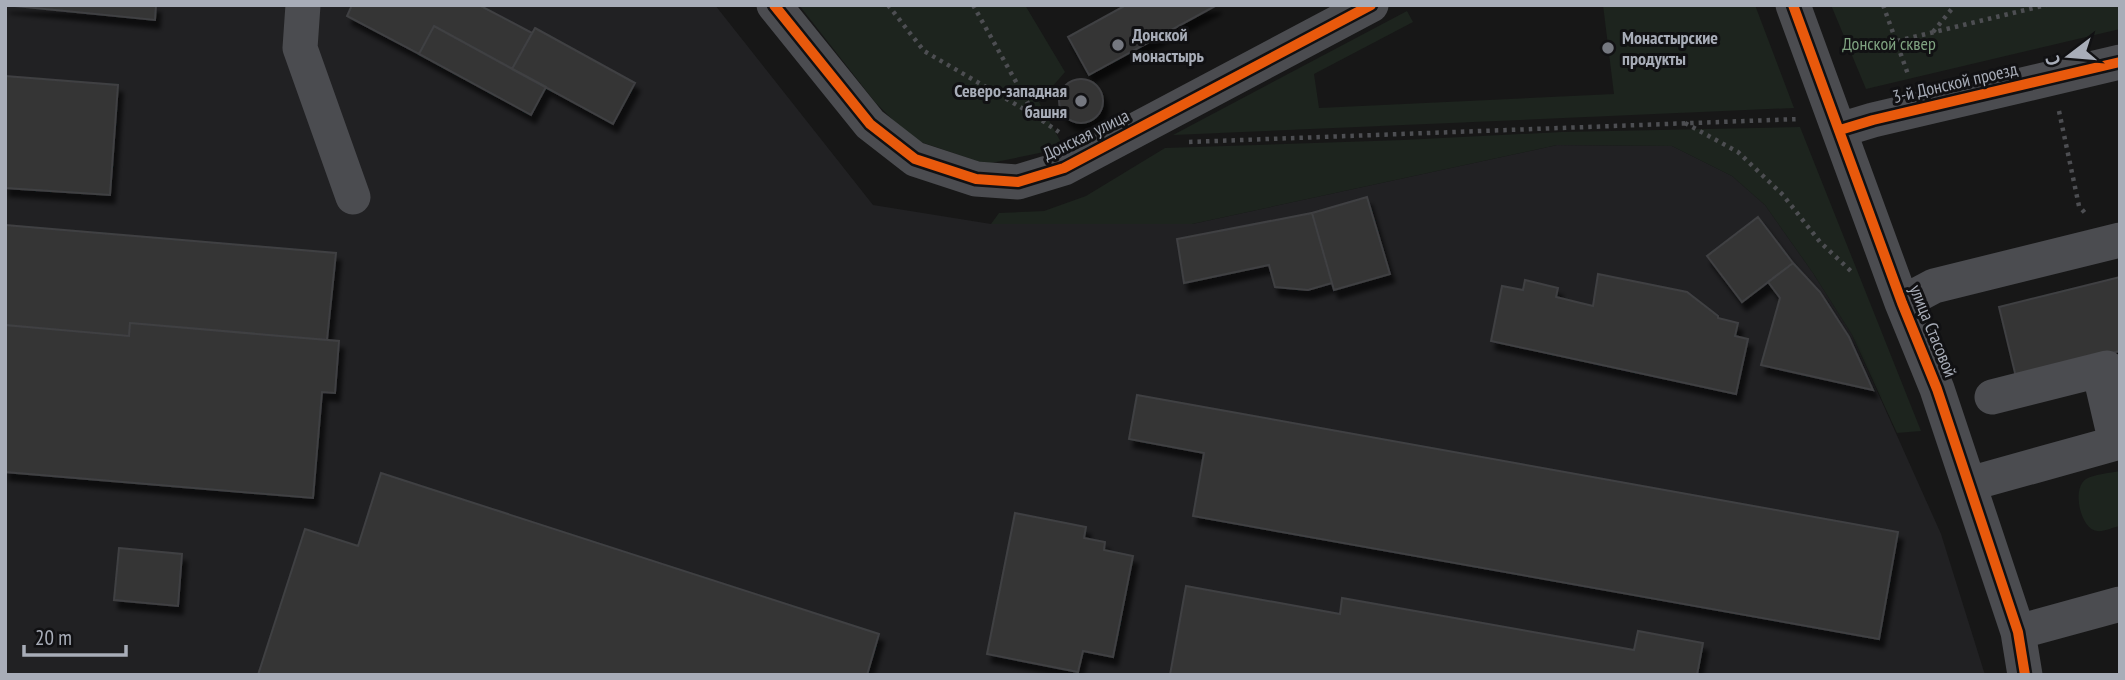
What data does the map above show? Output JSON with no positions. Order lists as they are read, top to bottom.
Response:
{
  "streets": {
    "street": ["3-й Донской проезд", "Донская улица", "улица Стасовой"]
  },
  "crossings": [
    ["3-й Донской проезд", "улица Стасовой"]
  ],
  "parks": ["Донской сквер"],
  "places": ["Донской монастырь", "Монастырские продукты", "Северо-западная башня"],
  "scale_bar": "20 m",
  "north": "left"
}
